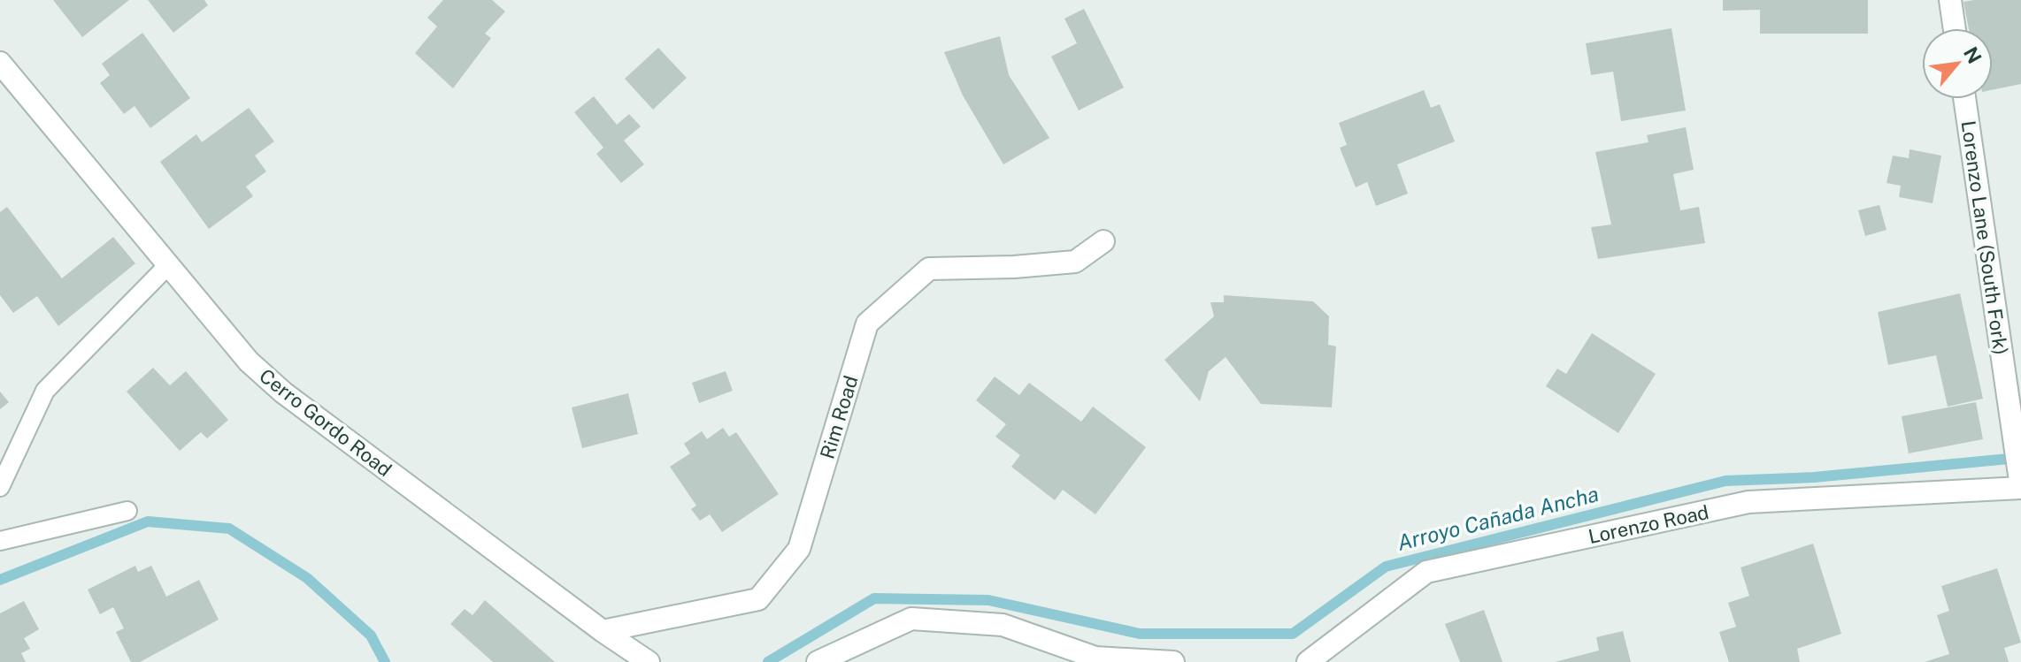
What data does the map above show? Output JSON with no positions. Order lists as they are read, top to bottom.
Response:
{
  "streets": {
    "street": [
      "Lorenzo Lane (South Fork)",
      "Rim Road",
      "Cerro Gordo Road",
      "Lorenzo Road"
    ]
  },
  "crossings": [
    ["Lorenzo Lane (South Fork)", "Lorenzo Road"],
    ["Rim Road", "Cerro Gordo Road"]
  ],
  "water": ["Arroyo Cañada Ancha"],
  "north": "top right"
}
